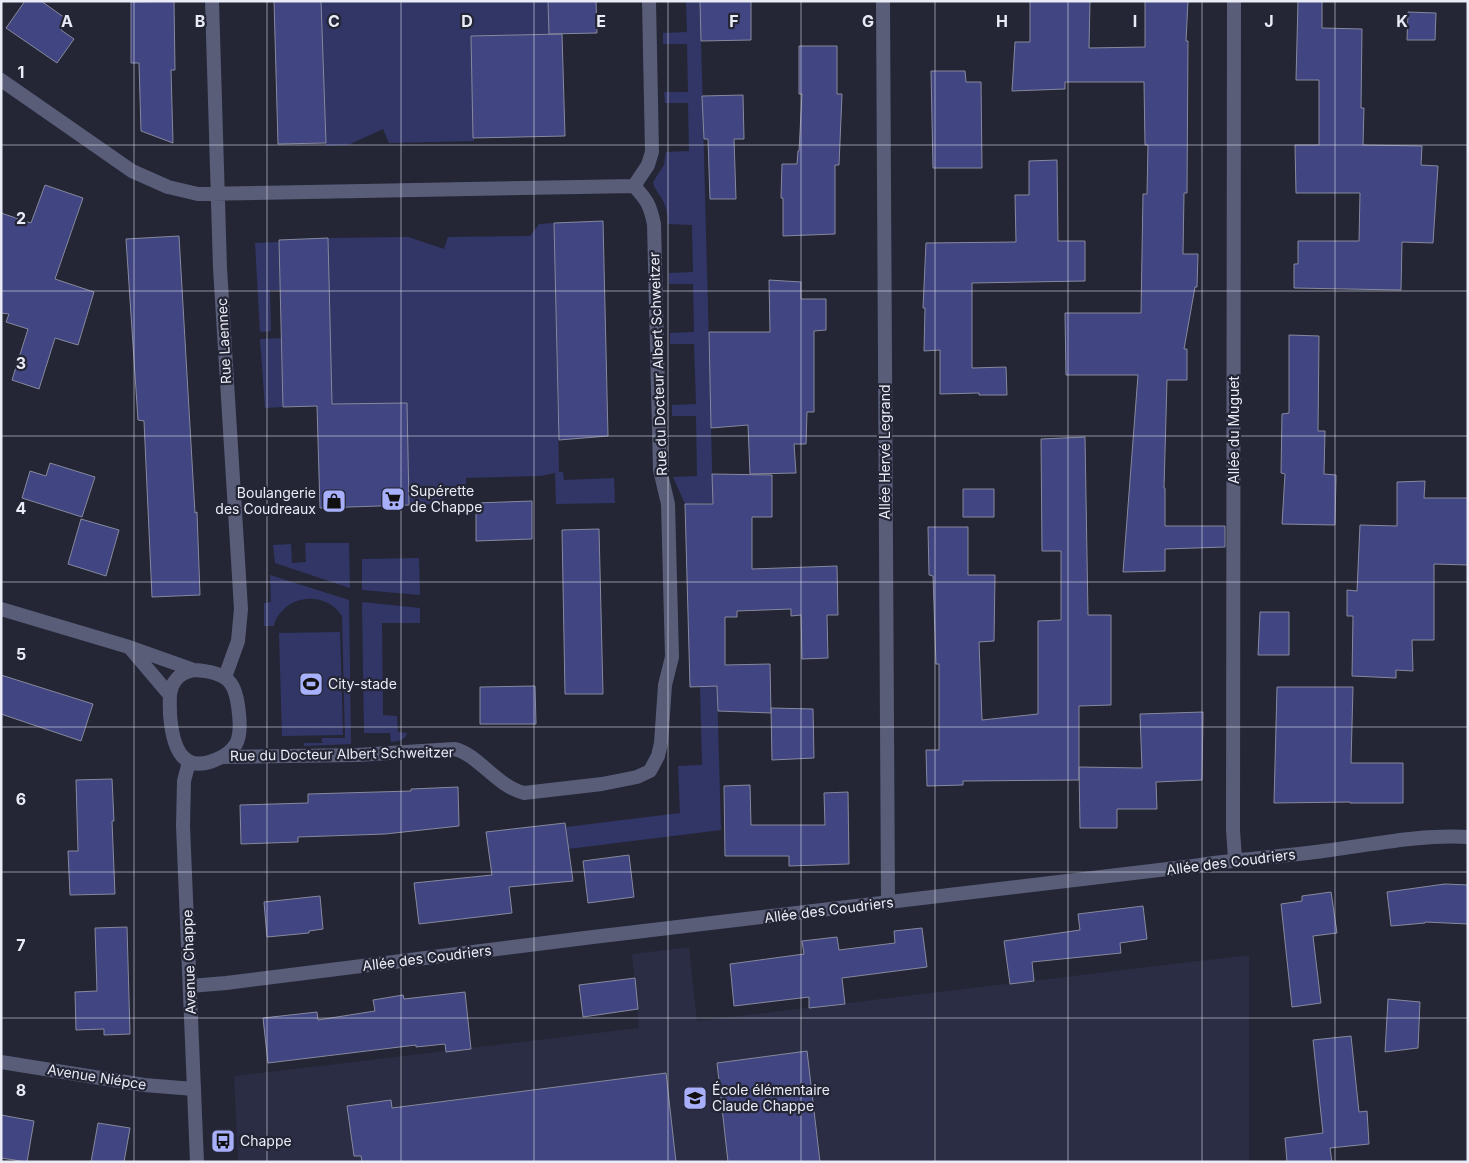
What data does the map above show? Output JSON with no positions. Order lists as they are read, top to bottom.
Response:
{
  "streets": {
    "street": [
      "Rue Laennec",
      "Rue du Docteur Albert Schweitzer",
      "Allée du Muguet",
      "Allée Hervé Legrand",
      "Allée des Coudriers",
      "Avenue Chappe",
      "Avenue Niépce"
    ]
  },
  "crossings": [
    ["Rue Laennec", "Rue du Docteur Albert Schweitzer"],
    ["Rue Laennec", "Avenue Chappe"],
    ["Rue du Docteur Albert Schweitzer", "Avenue Chappe"],
    ["Allée du Muguet", "Allée des Coudriers"],
    ["Allée Hervé Legrand", "Allée des Coudriers"],
    ["Allée des Coudriers", "Avenue Chappe"],
    ["Avenue Chappe", "Avenue Niépce"]
  ],
  "places": {
    "supermarket": ["Supérette de Chappe"],
    "shop": ["Boulangerie des Coudreaux"],
    "sports": ["City-stade"],
    "school or university": ["École élémentaire Claude Chappe"],
    "bus stop": ["Chappe"]
  },
  "grid": {
    "columns": [
      "A",
      "B",
      "C",
      "D",
      "E",
      "F",
      "G",
      "H",
      "I",
      "J",
      "K"
    ],
    "rows": [
      "1",
      "2",
      "3",
      "4",
      "5",
      "6",
      "7",
      "8"
    ]
  }
}
